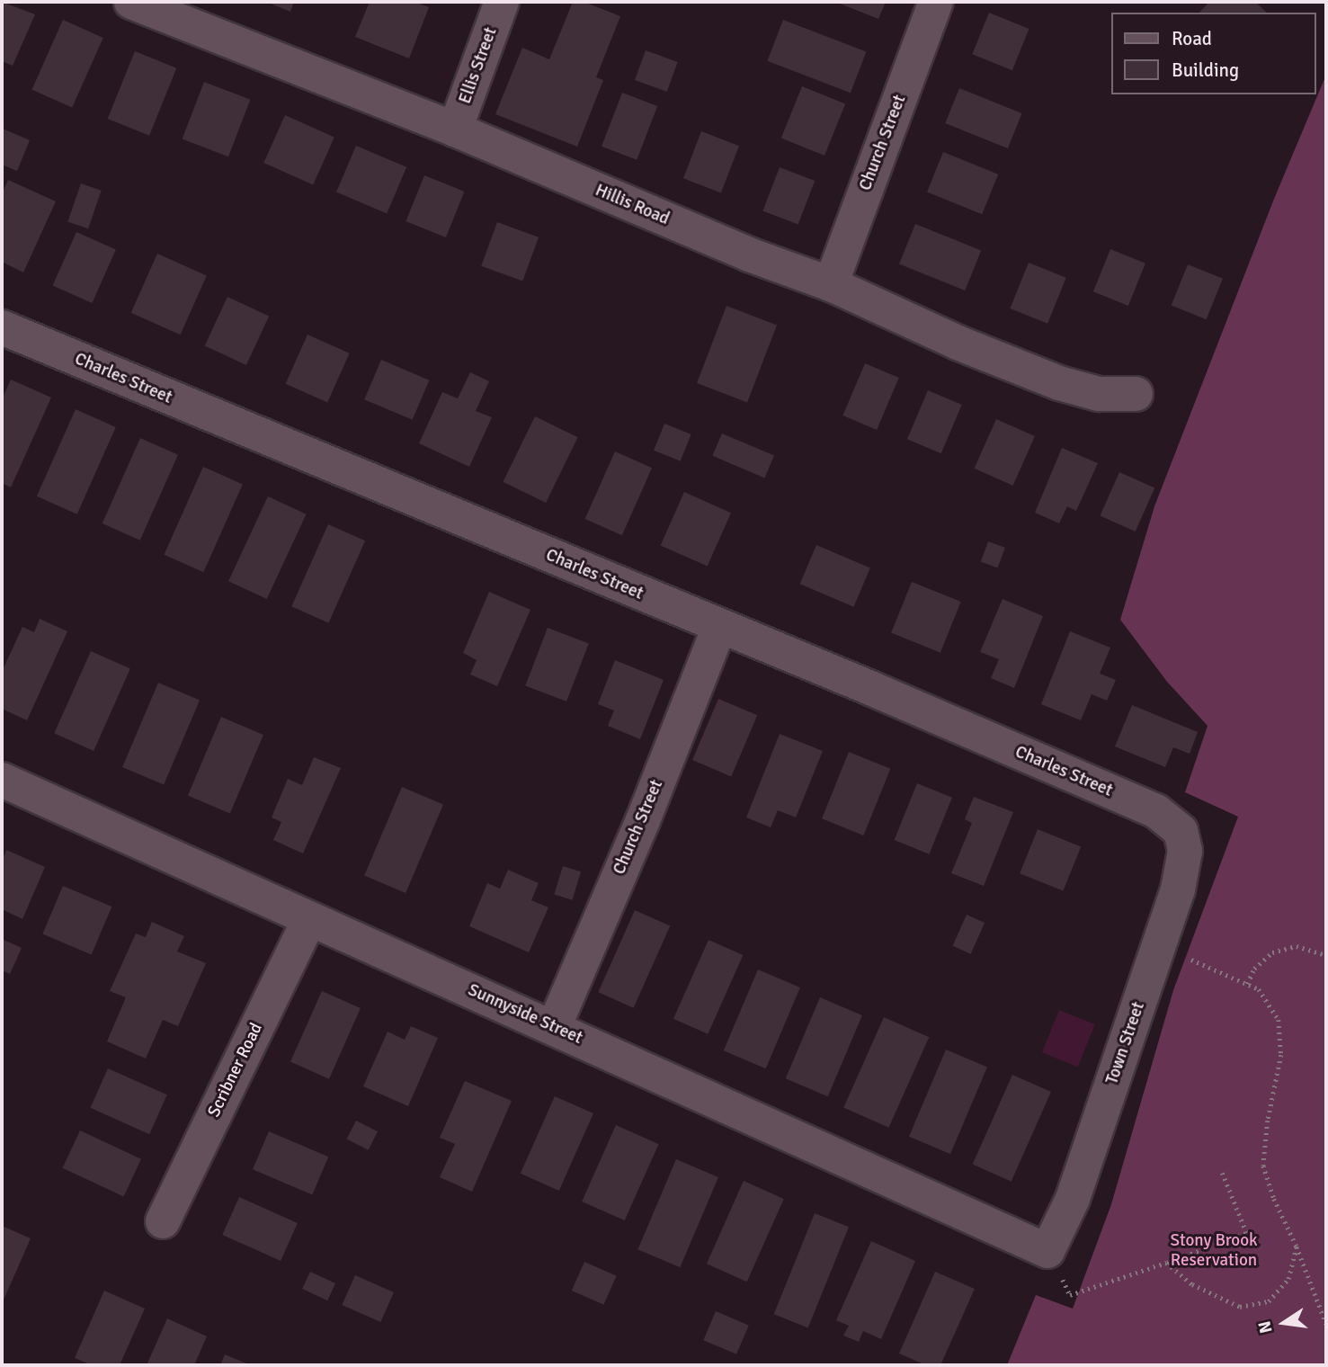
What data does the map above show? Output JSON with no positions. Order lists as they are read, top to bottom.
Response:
{
  "streets": {
    "street": [
      "Ellis Street",
      "Church Street",
      "Hillis Road",
      "Charles Street",
      "Sunnyside Street",
      "Town Street",
      "Scribner Road"
    ]
  },
  "crossings": [
    ["Ellis Street", "Hillis Road"],
    ["Church Street", "Hillis Road"],
    ["Church Street", "Charles Street"],
    ["Church Street", "Sunnyside Street"],
    ["Charles Street", "Town Street"],
    ["Sunnyside Street", "Town Street"],
    ["Sunnyside Street", "Scribner Road"]
  ],
  "parks": ["Stony Brook Reservation"],
  "legend": ["Road", "Building"],
  "north": "left"
}
